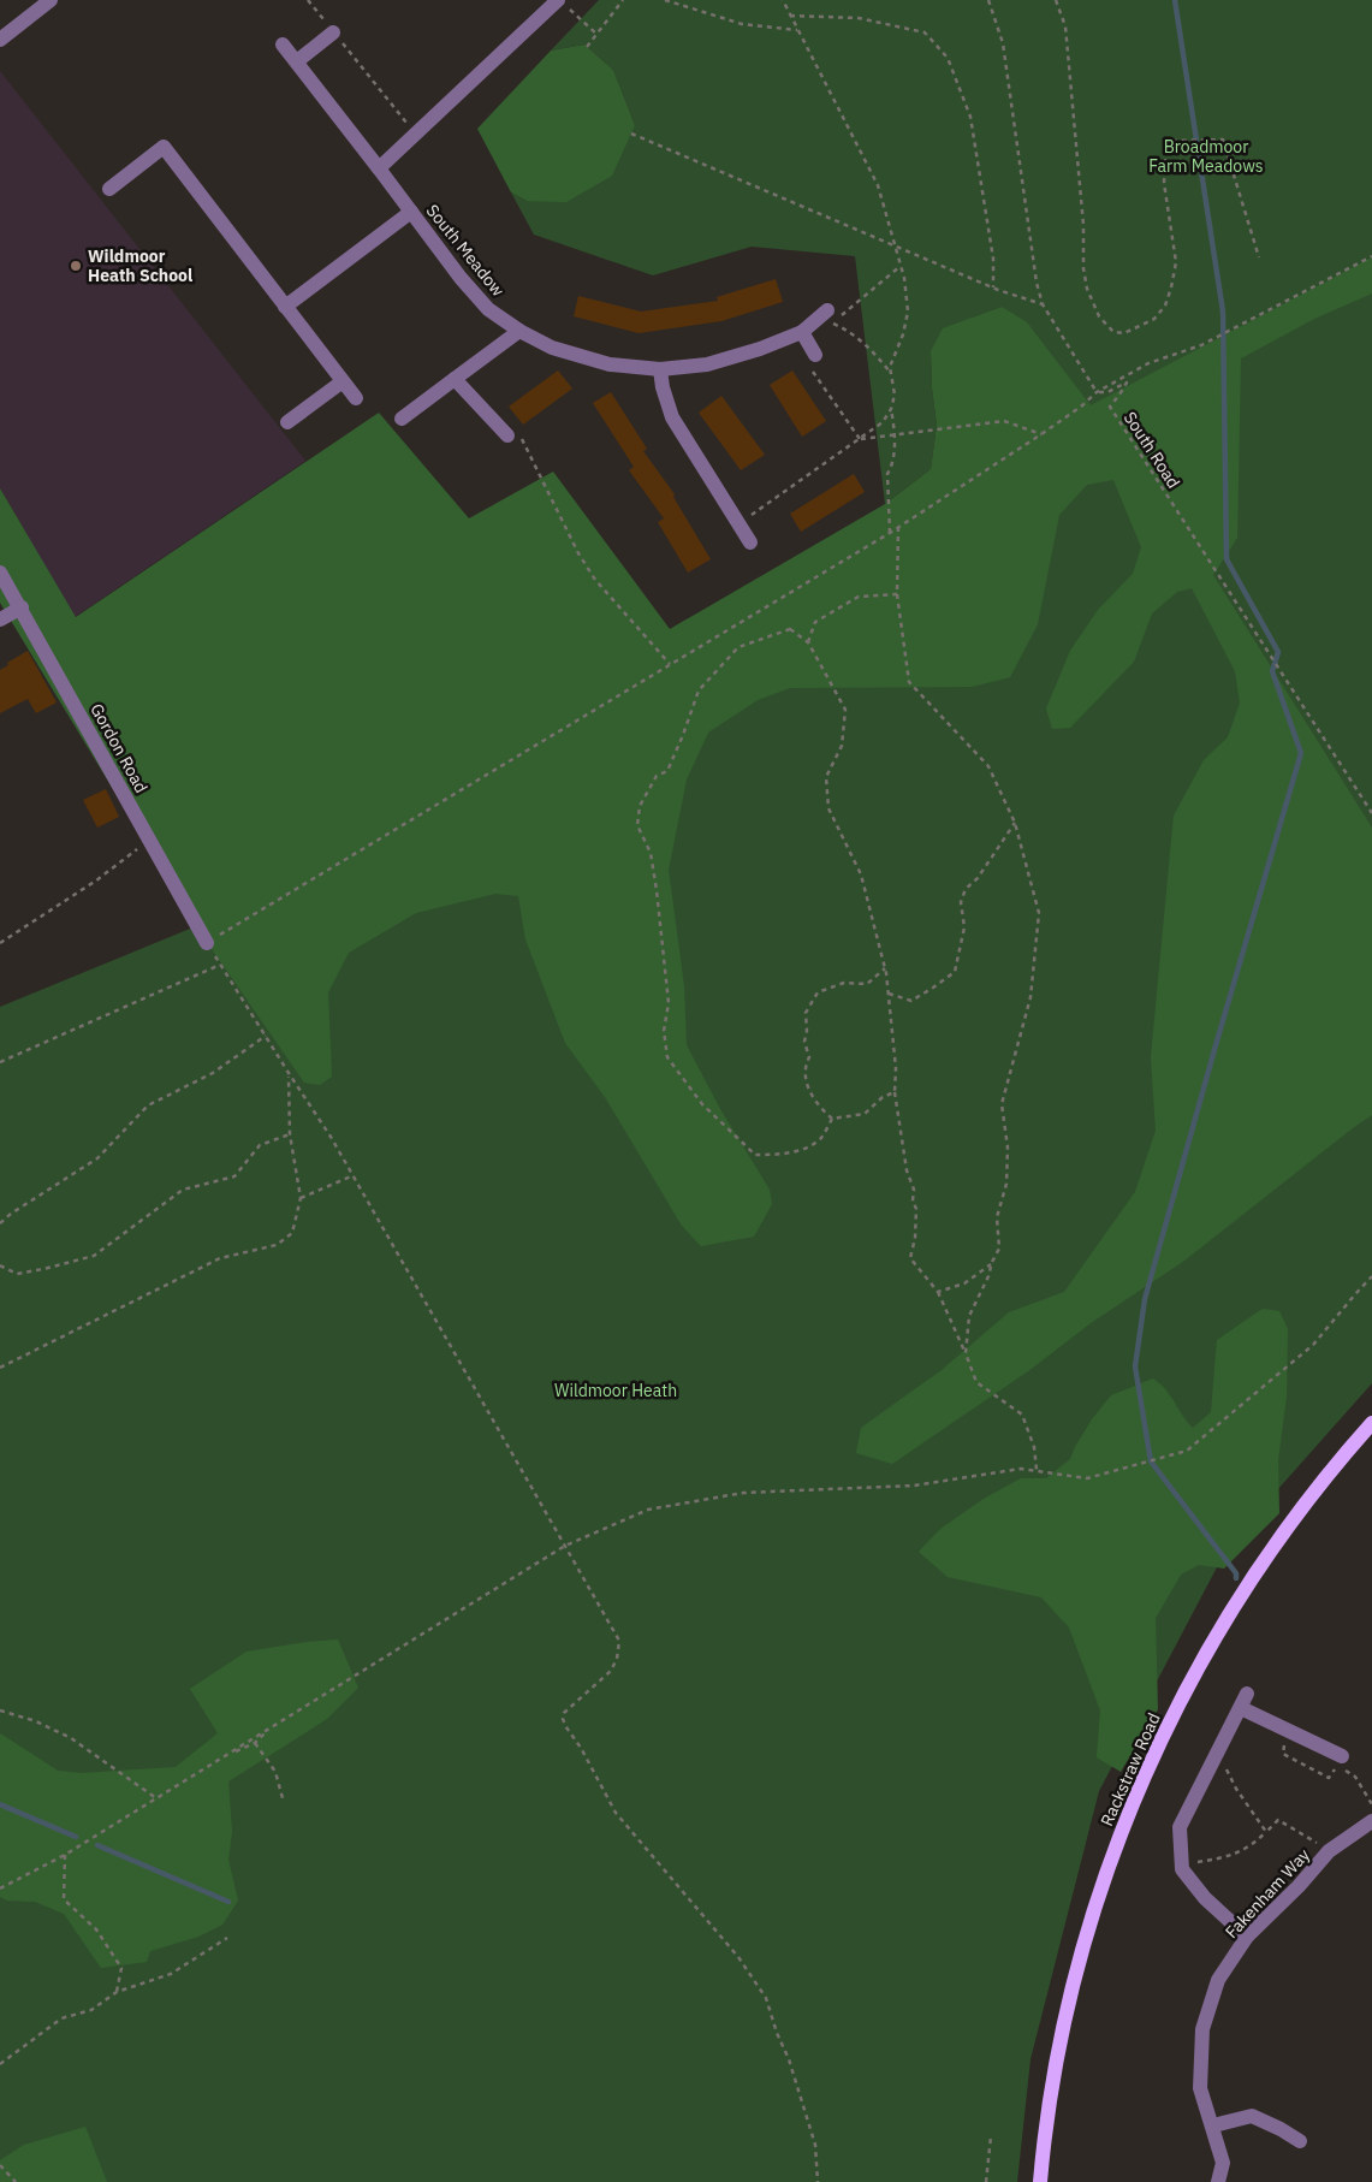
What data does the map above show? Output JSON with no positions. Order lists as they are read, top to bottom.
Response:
{
  "streets": {
    "main road": ["Rackstraw Road"],
    "street": ["South Meadow", "Gordon Road", "Fakenham Way"],
    "path": ["South Road"]
  },
  "parks": ["Broadmoor Farm Meadows", "Wildmoor Heath"],
  "places": ["Wildmoor Heath School"]
}
